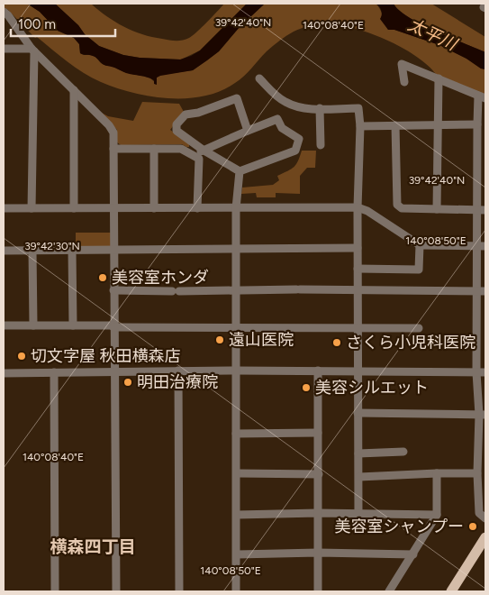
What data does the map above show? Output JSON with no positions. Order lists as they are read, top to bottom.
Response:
{
  "districts": ["横森四丁目"],
  "water": ["太平川"],
  "places": [
    "美容室ホンダ",
    "遠山医院",
    "さくら小児科医院",
    "切文字屋 秋田横森店",
    "明田治療院",
    "美容シルエット",
    "美容室シャンプー"
  ],
  "scale_bar": "100 m",
  "coordinates": [
    "39°42'40\"N",
    "140°08'40\"E",
    "140°08'50\"E",
    "39°42'30\"N"
  ]
}
